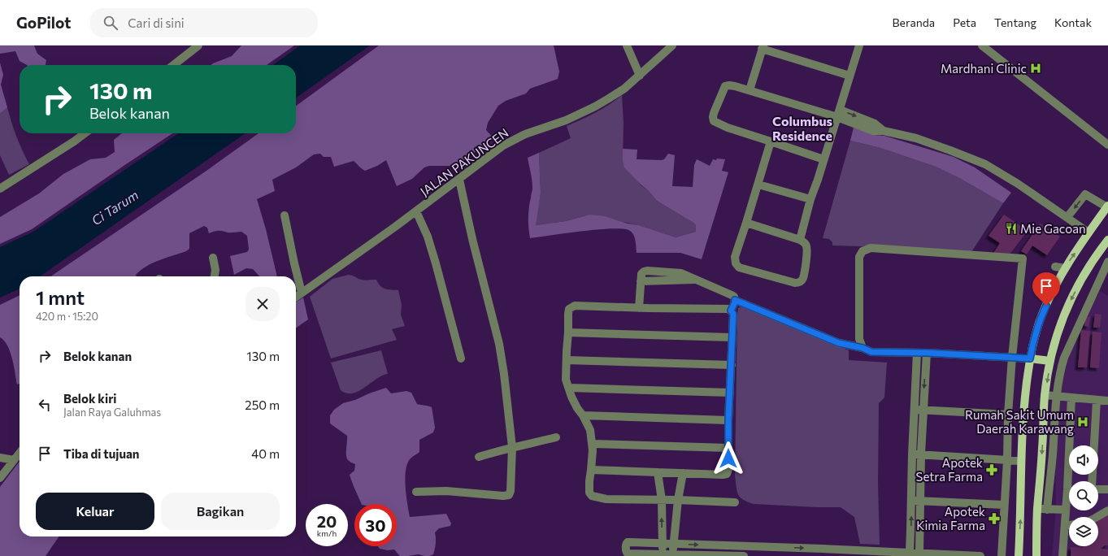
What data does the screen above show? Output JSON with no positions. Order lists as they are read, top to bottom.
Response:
{
  "streets": {
    "street": ["JALAN PAKUNCEN"]
  },
  "districts": ["Columbus Residence"],
  "water": ["Ci Tarum"],
  "places": {
    "hospital": ["Mardhani Clinic", "Rumah Sakit Umum Daerah Karawang"],
    "restaurant": ["Mie Gacoan"],
    "pharmacy": ["Apotek Setra Farma", "Apotek Kimia Farma"]
  },
  "page": {
    "header": "GoPilot",
    "search": "Cari di sini",
    "nav": [
      "Beranda",
      "Peta",
      "Tentang",
      "Kontak"
    ],
    "turn": ["130 m", "Belok kanan"],
    "heading": ["1 mnt", "420 m · 15:20"],
    "list": [
      {
        "name": "Belok kanan",
        "value": "130 m"
      },
      {
        "name": "Belok kiri",
        "note": "Jalan Raya Galuhmas",
        "value": "250 m"
      },
      {
        "name": "Tiba di tujuan",
        "value": "40 m"
      }
    ],
    "buttons": ["Keluar", "Bagikan"],
    "speed": "20 km/h",
    "limit": "30"
  }
}
